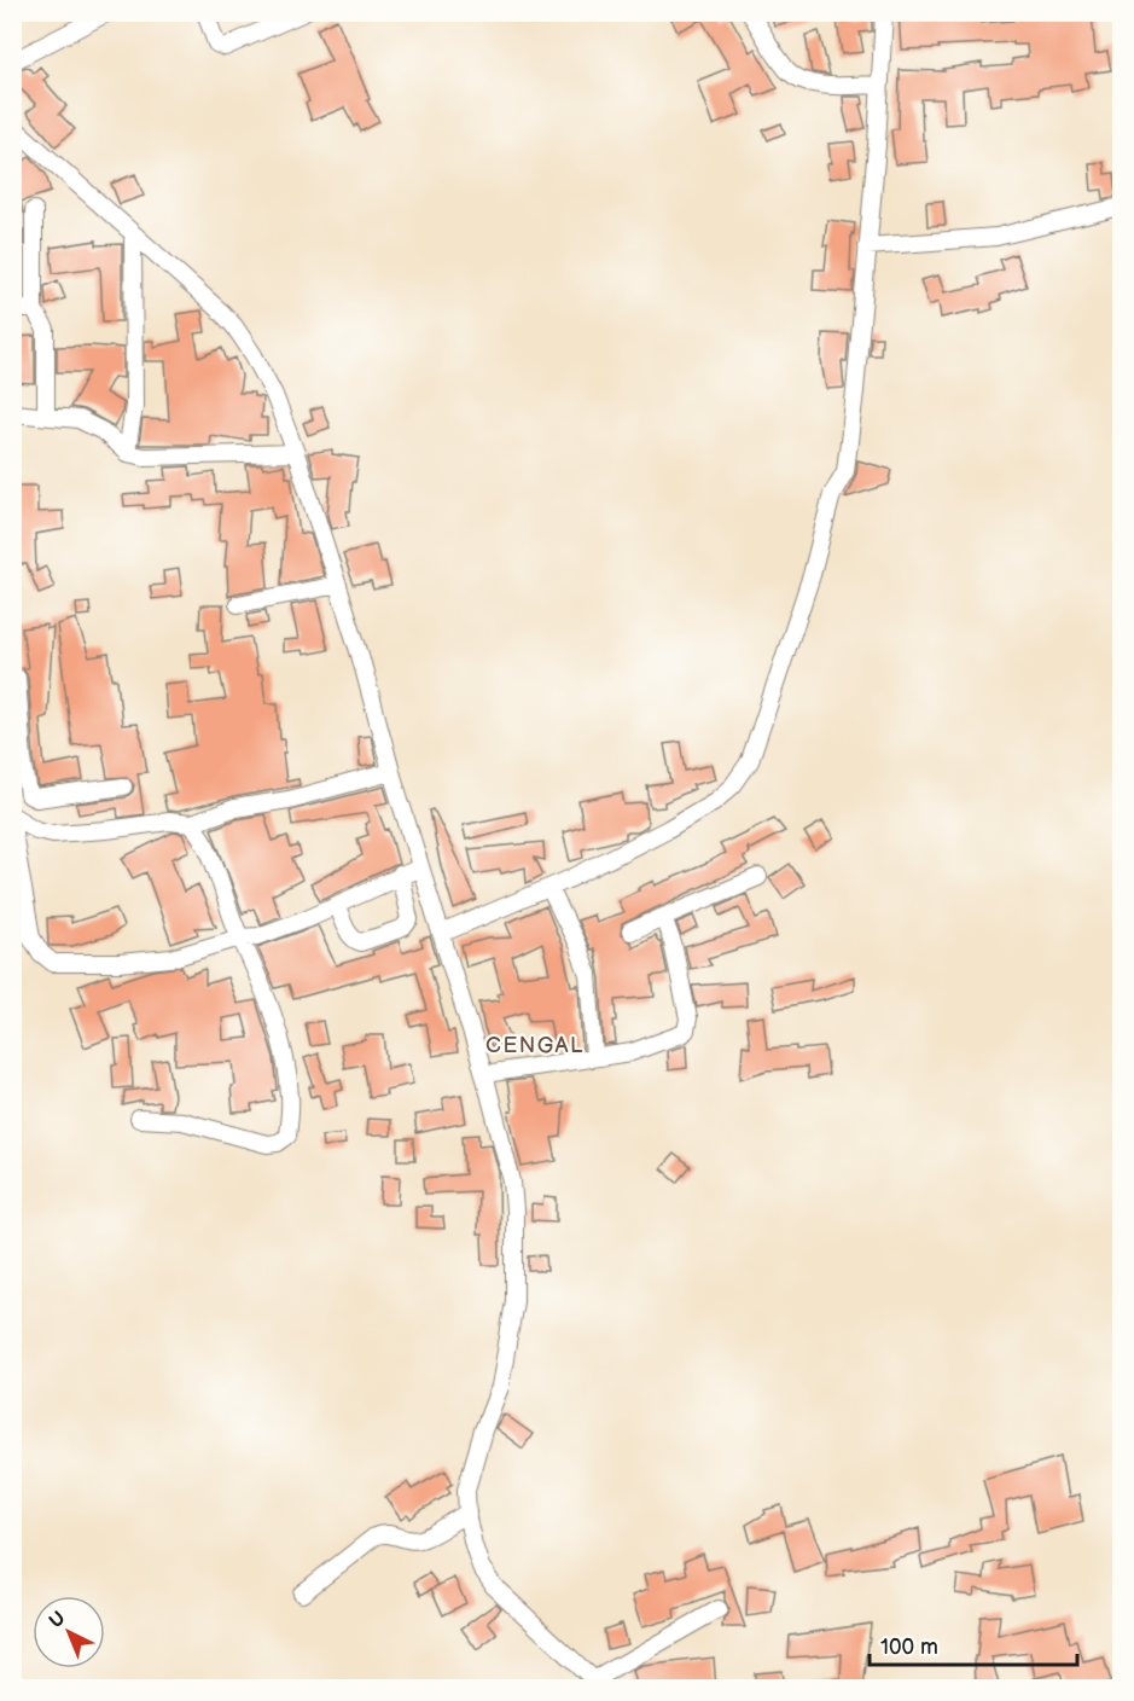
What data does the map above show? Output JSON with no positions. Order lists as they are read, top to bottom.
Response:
{
  "districts": ["CENGAL"],
  "scale_bar": "100 m",
  "north": "top left"
}
